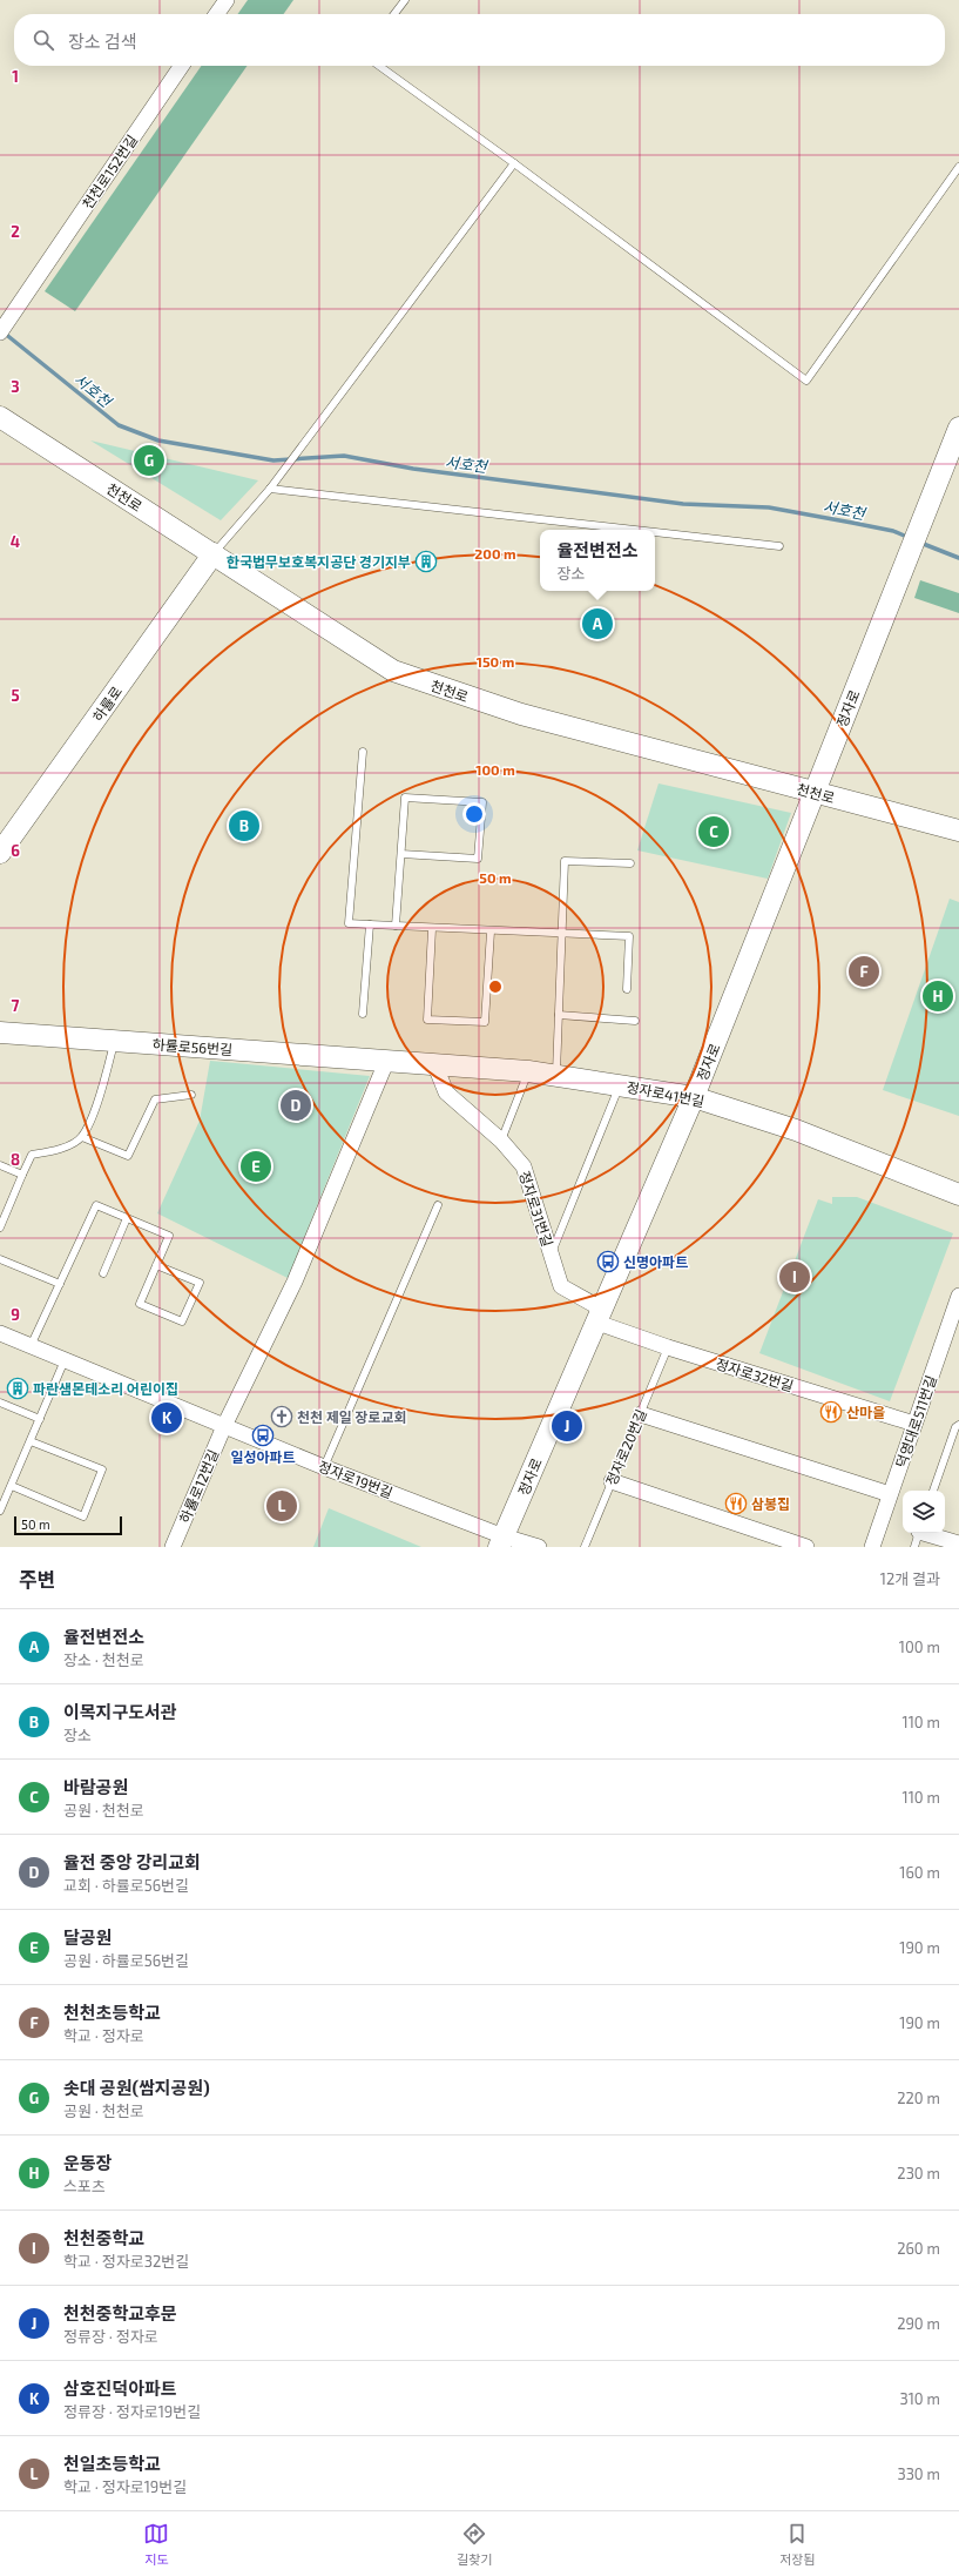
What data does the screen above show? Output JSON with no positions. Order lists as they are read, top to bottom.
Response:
{
  "streets": {
    "street": [
      "천천로152번길",
      "천천로",
      "하률로",
      "정자로",
      "하률로56번길",
      "정자로41번길",
      "정자로31번길",
      "정자로32번길",
      "덕영대로511번길",
      "정자로19번길",
      "하률로12번길"
    ],
    "lane": ["정자로20번길"]
  },
  "crossings": [
    ["천천로", "하률로"],
    ["천천로", "정자로"],
    ["정자로", "정자로41번길"],
    ["정자로", "정자로31번길"],
    ["정자로", "정자로32번길"],
    ["정자로", "정자로19번길"],
    ["하률로56번길", "정자로41번길"],
    ["하률로56번길", "하률로12번길"],
    ["정자로41번길", "정자로31번길"],
    ["정자로41번길", "하률로12번길"],
    ["정자로31번길", "정자로32번길"],
    ["정자로32번길", "덕영대로511번길"],
    ["정자로32번길", "정자로20번길"],
    ["정자로19번길", "하률로12번길"]
  ],
  "water": ["서호천"],
  "places": {
    "building": ["한국법무보호복지공단 경기지부", "파란샘몬테소리 어린이집"],
    "bus stop": ["신명아파트", "일성아파트"],
    "restaurant": ["산마을", "삼봉집"],
    "church": ["천천 제일 장로교회"]
  },
  "scale_bar": "50 m",
  "page": {
    "search": "장소 검색",
    "pins": [
      "G",
      "A",
      "B",
      "C",
      "F",
      "H",
      "D",
      "E",
      "I",
      "K",
      "J",
      "L"
    ],
    "popup": ["율전변전소", "장소"],
    "scale": "50 m",
    "heading": ["주변", "12개 결과"],
    "list": [
      {
        "mark": "A",
        "name": "율전변전소",
        "note": "장소 · 천천로",
        "value": "100 m"
      },
      {
        "mark": "B",
        "name": "이목지구도서관",
        "note": "장소",
        "value": "110 m"
      },
      {
        "mark": "C",
        "name": "바람공원",
        "note": "공원 · 천천로",
        "value": "110 m"
      },
      {
        "mark": "D",
        "name": "율전 중앙 강리교회",
        "note": "교회 · 하률로56번길",
        "value": "160 m"
      },
      {
        "mark": "E",
        "name": "달공원",
        "note": "공원 · 하률로56번길",
        "value": "190 m"
      },
      {
        "mark": "F",
        "name": "천천초등학교",
        "note": "학교 · 정자로",
        "value": "190 m"
      },
      {
        "mark": "G",
        "name": "솟대 공원(쌈지공원)",
        "note": "공원 · 천천로",
        "value": "220 m"
      },
      {
        "mark": "H",
        "name": "운동장",
        "note": "스포츠",
        "value": "230 m"
      },
      {
        "mark": "I",
        "name": "천천중학교",
        "note": "학교 · 정자로32번길",
        "value": "260 m"
      },
      {
        "mark": "J",
        "name": "천천중학교후문",
        "note": "정류장 · 정자로",
        "value": "290 m"
      },
      {
        "mark": "K",
        "name": "삼호진덕아파트",
        "note": "정류장 · 정자로19번길",
        "value": "310 m"
      },
      {
        "mark": "L",
        "name": "천일초등학교",
        "note": "학교 · 정자로19번길",
        "value": "330 m"
      }
    ],
    "nav": ["지도", "길찾기", "저장됨"]
  },
  "grid": {
    "rows": [
      "1",
      "2",
      "3",
      "4",
      "5",
      "6",
      "7",
      "8",
      "9"
    ]
  },
  "rings": [
    "200 m",
    "150 m",
    "100 m",
    "50 m"
  ]
}
